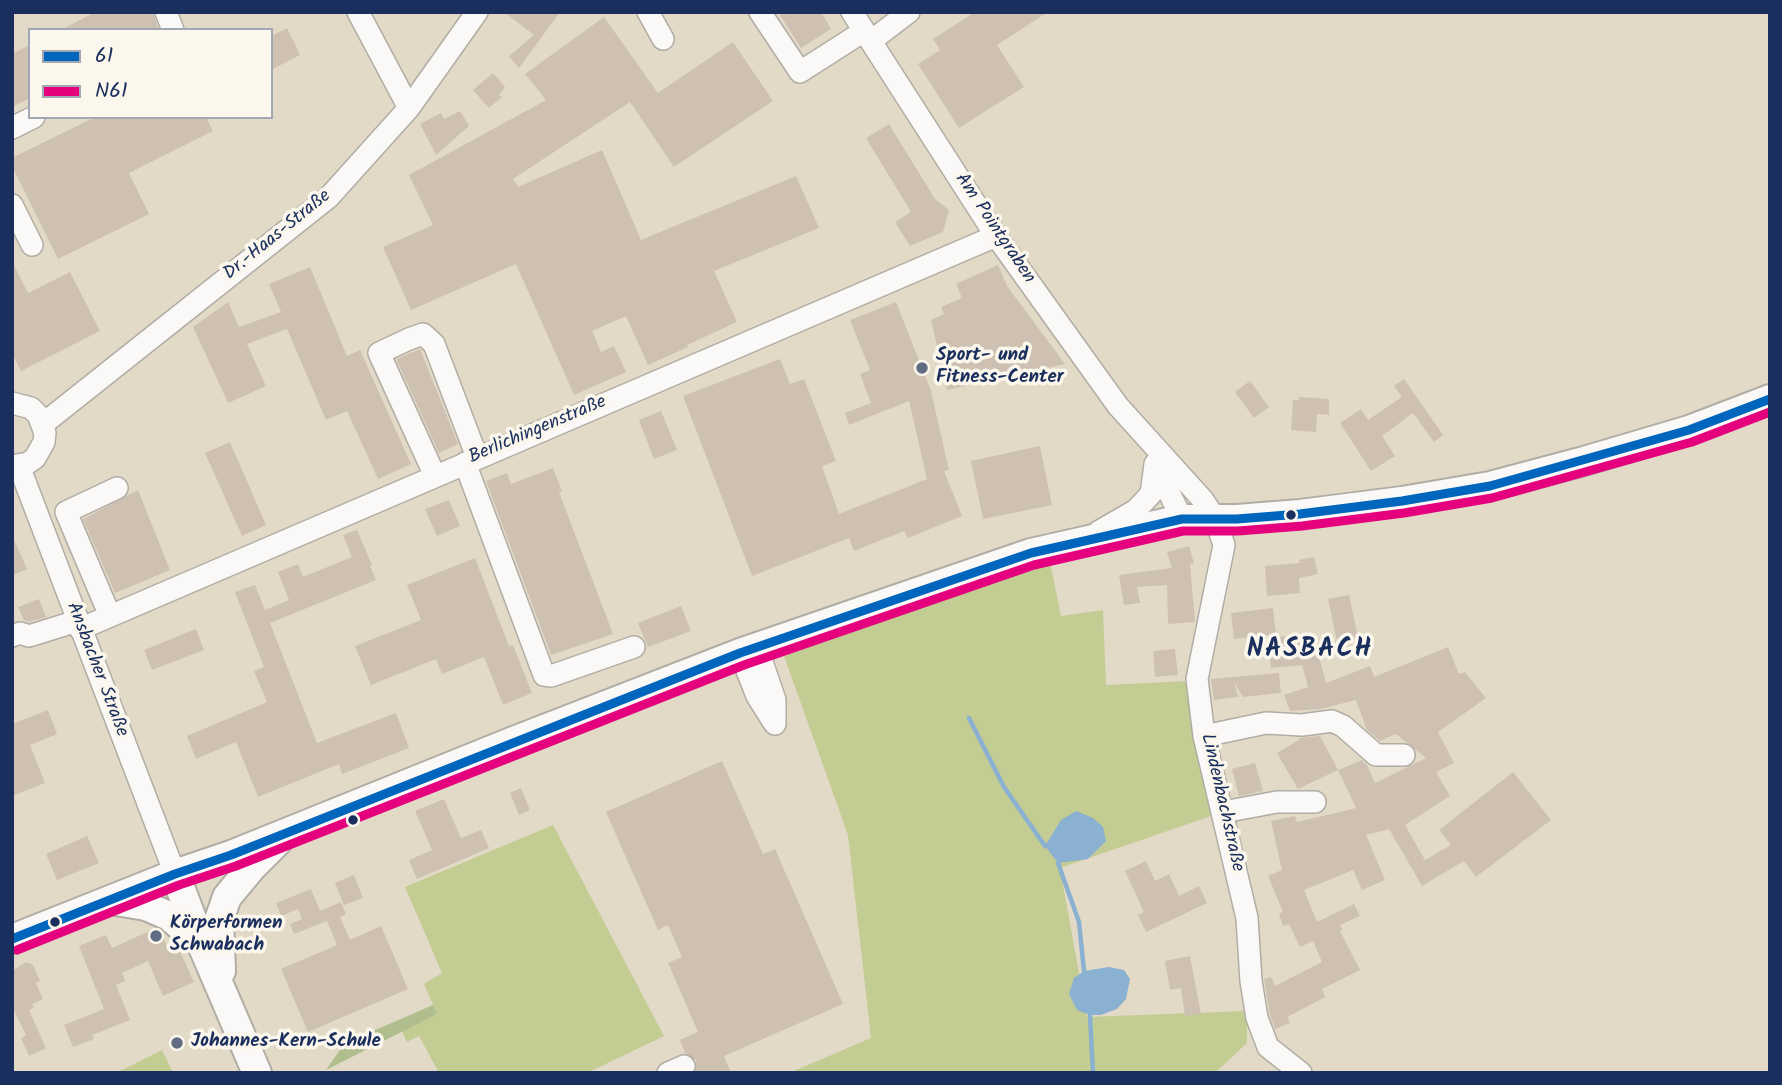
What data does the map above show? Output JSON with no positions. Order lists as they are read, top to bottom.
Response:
{
  "streets": {
    "street": [
      "Am Pointgraben",
      "Dr.-Haas-Straße",
      "Berlichingenstraße",
      "Ansbacher Straße",
      "Lindenbachstraße"
    ]
  },
  "crossings": [
    ["Am Pointgraben", "Berlichingenstraße"],
    ["Am Pointgraben", "Lindenbachstraße"],
    ["Berlichingenstraße", "Ansbacher Straße"]
  ],
  "districts": ["NASBACH"],
  "places": ["Sport- und Fitness-Center", "Körperformen Schwabach", "Johannes-Kern-Schule"],
  "lines": ["transit line 61", "transit line N61"],
  "legend": ["61", "N61"]
}
